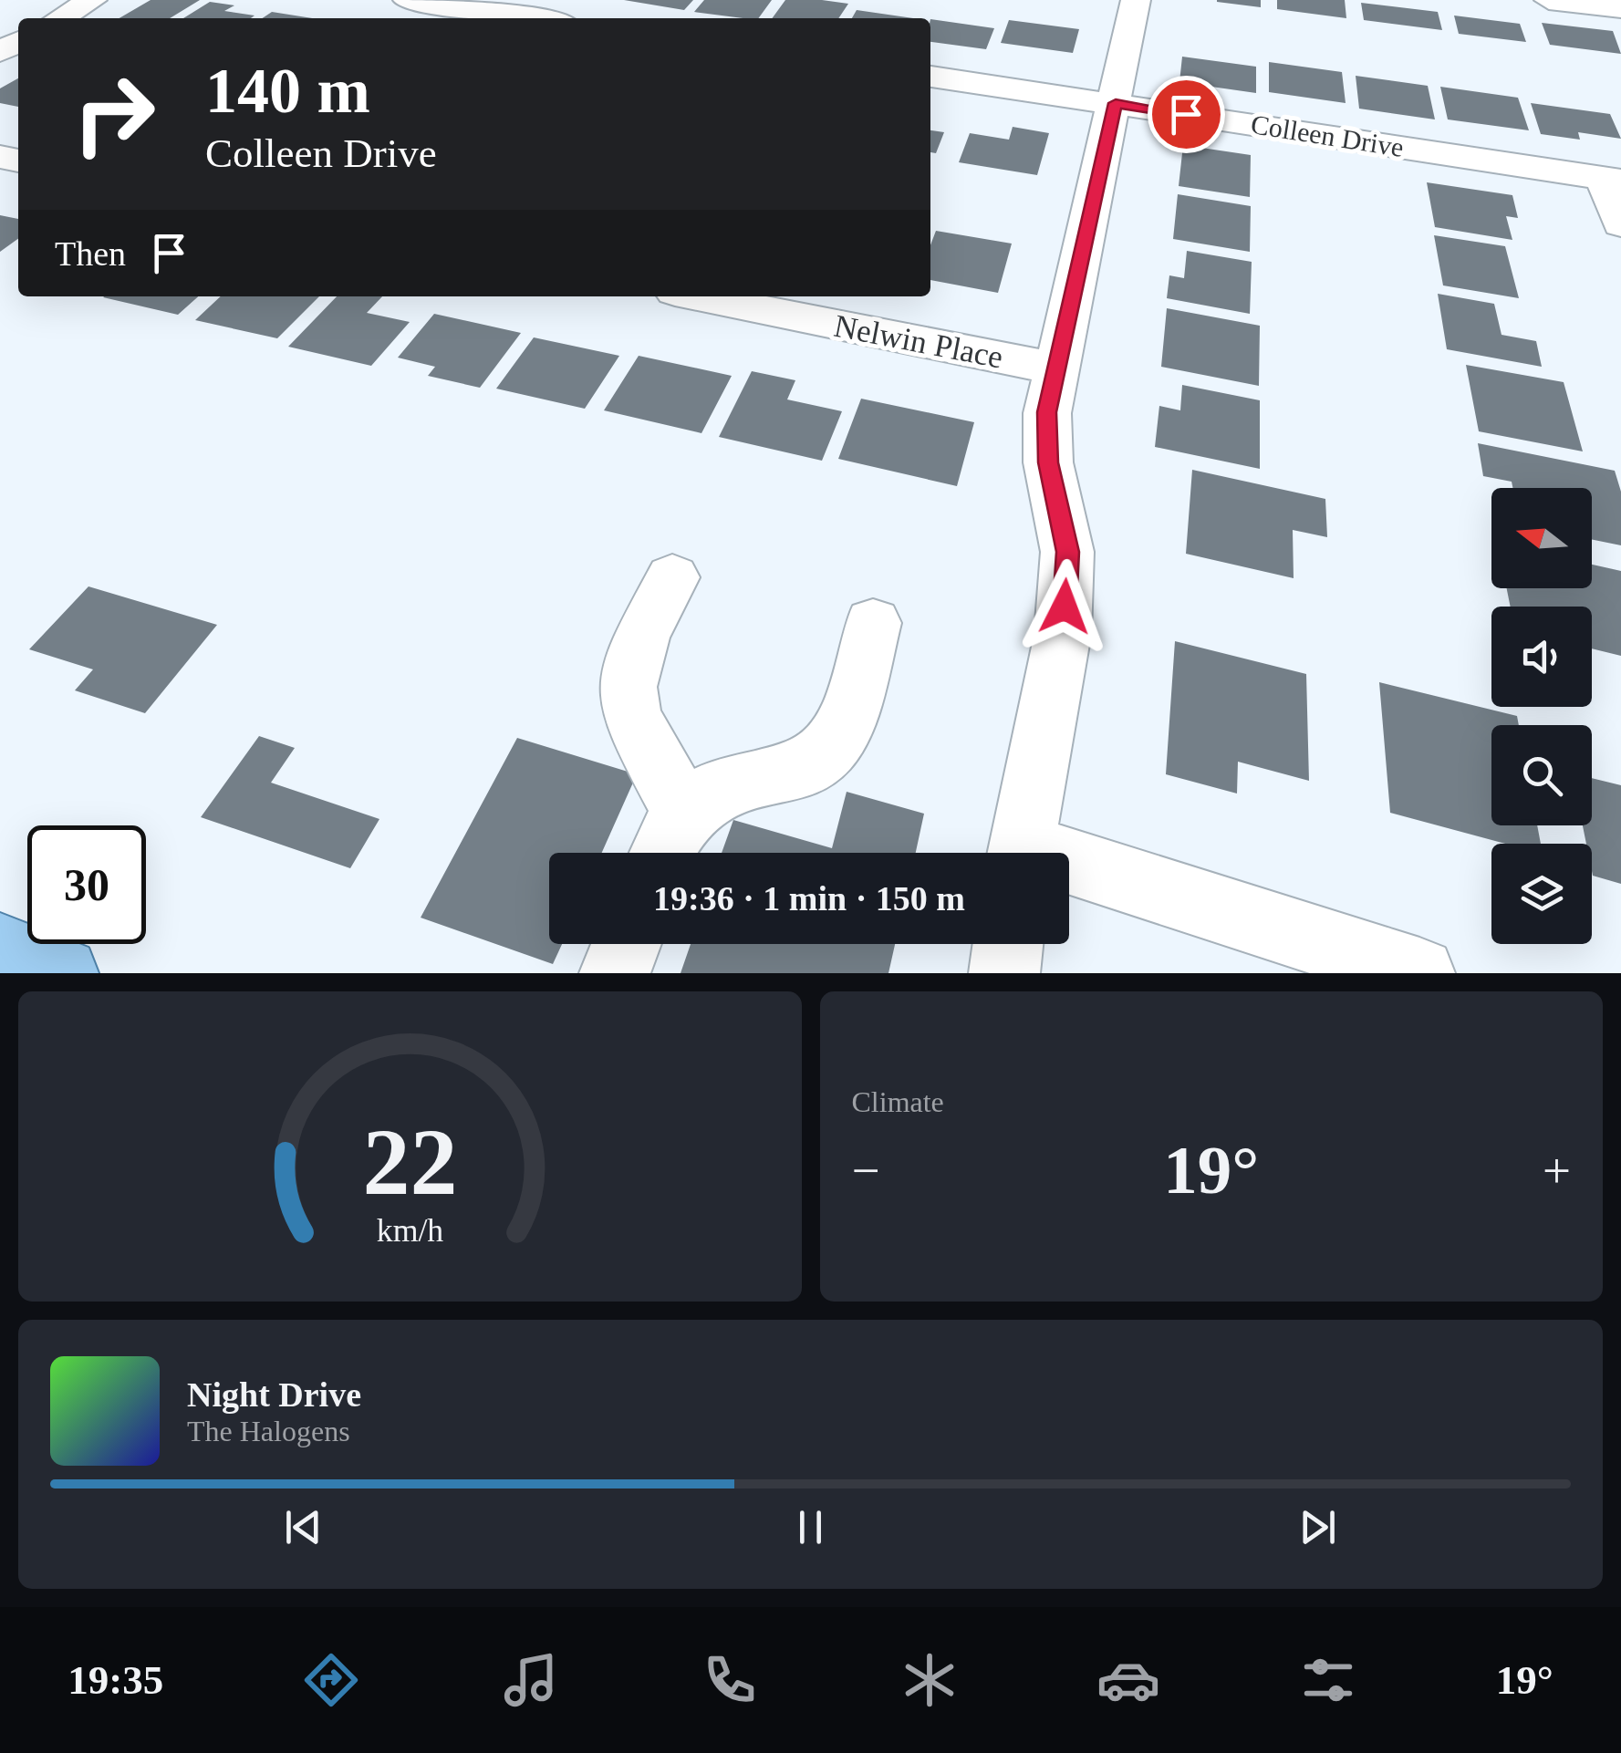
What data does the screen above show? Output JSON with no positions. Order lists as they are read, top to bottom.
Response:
{
  "streets": {
    "street": ["Colleen Drive", "Nelwin Place"]
  },
  "north": "left",
  "page": {
    "turn": ["140 m", "Colleen Drive"],
    "then": "Then",
    "limit": "30",
    "trip": "19:36 · 1 min · 150 m",
    "tile": "Climate",
    "heat": ["−", "19°", "+"],
    "song": ["Night Drive", "The Halogens"],
    "tabs": ["19:35", "19°"],
    "gauge": ["22", "km/h"]
  }
}
